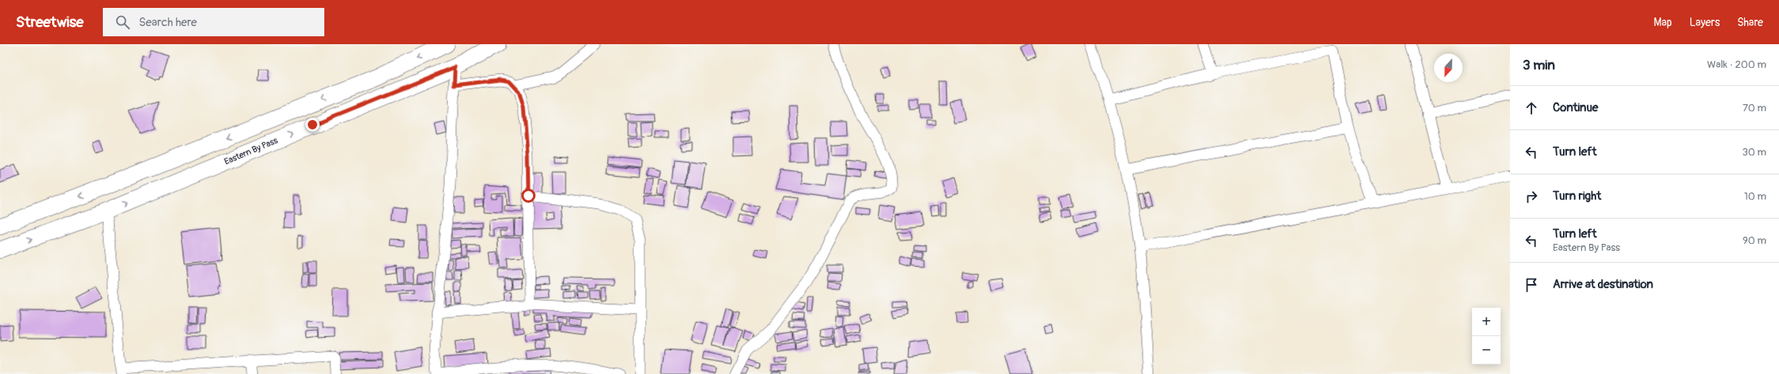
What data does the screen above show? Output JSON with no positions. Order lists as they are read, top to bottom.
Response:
{
  "streets": {
    "main road": ["Eastern By Pass"]
  },
  "north": "bottom",
  "page": {
    "header": "Streetwise",
    "search": "Search here",
    "nav": ["Map", "Layers", "Share"],
    "heading": ["3 min", "Walk · 200 m"],
    "list": [
      ["Continue", "70 m"],
      ["Turn left", "30 m"],
      ["Turn right", "10 m"],
      ["Turn left", "Eastern By Pass", "90 m"],
      "Arrive at destination"
    ],
    "map_buttons": ["+", "−"]
  }
}
